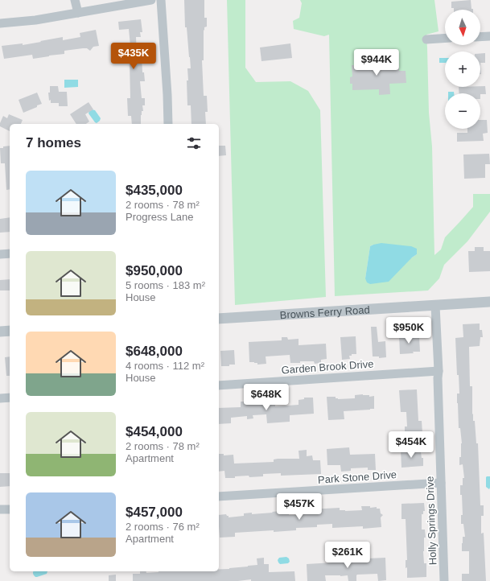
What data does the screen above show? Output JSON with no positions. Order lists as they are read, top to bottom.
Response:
{
  "streets": {
    "street": [
      "Browns Ferry Road",
      "Garden Brook Drive",
      "Park Stone Drive",
      "Holly Springs Drive"
    ]
  },
  "crossings": [
    ["Browns Ferry Road", "Holly Springs Drive"],
    ["Garden Brook Drive", "Holly Springs Drive"],
    ["Park Stone Drive", "Holly Springs Drive"]
  ],
  "north": "bottom",
  "page": {
    "map_buttons": ["+", "−"],
    "price": [
      "$435K",
      "$944K",
      "$950K",
      "$648K",
      "$454K",
      "$457K",
      "$261K"
    ],
    "heading": "7 homes",
    "list": [
      {
        "name": "$435,000",
        "note": "2 rooms · 78 m² · Progress Lane"
      },
      {
        "name": "$950,000",
        "note": "5 rooms · 183 m² · House"
      },
      {
        "name": "$648,000",
        "note": "4 rooms · 112 m² · House"
      },
      {
        "name": "$454,000",
        "note": "2 rooms · 78 m² · Apartment"
      },
      {
        "name": "$457,000",
        "note": "2 rooms · 76 m² · Apartment"
      }
    ]
  }
}
